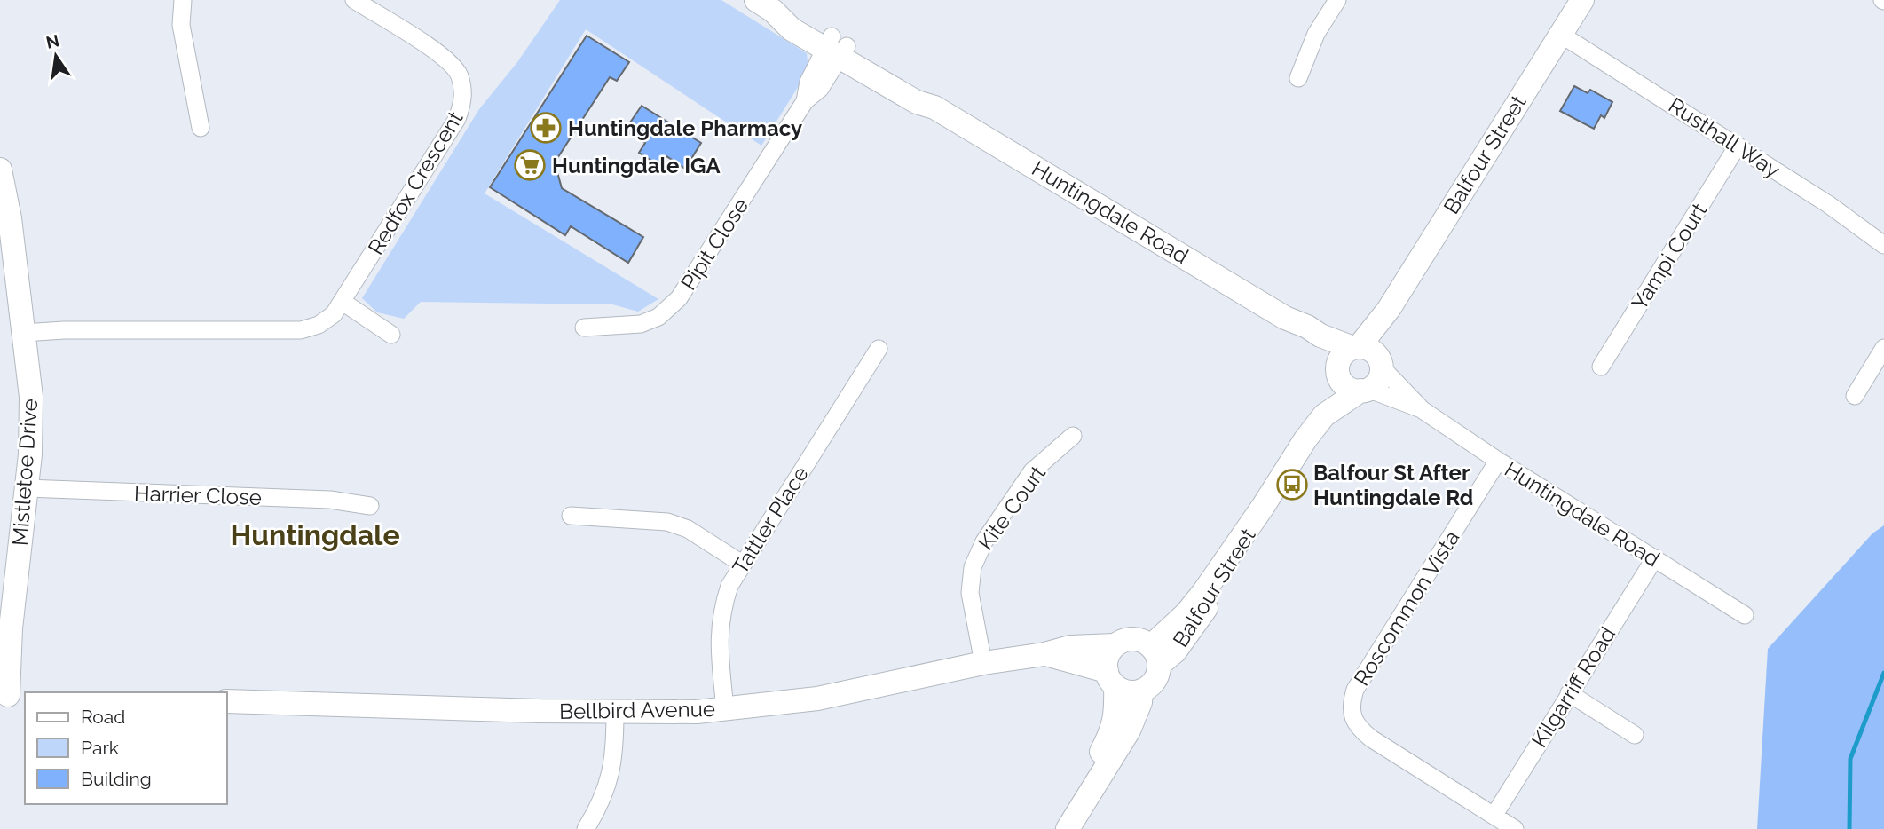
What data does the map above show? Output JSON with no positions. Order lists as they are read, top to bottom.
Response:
{
  "streets": {
    "street": [
      "Rusthall Way",
      "Balfour Street",
      "Redfox Crescent",
      "Huntingdale Road",
      "Pipit Close",
      "Yampi Court",
      "Mistletoe Drive",
      "Harrier Close",
      "Kite Court",
      "Tattler Place",
      "Roscommon Vista",
      "Kilgarriff Road",
      "Bellbird Avenue"
    ]
  },
  "crossings": [
    ["Rusthall Way", "Balfour Street"],
    ["Rusthall Way", "Yampi Court"],
    ["Balfour Street", "Huntingdale Road"],
    ["Balfour Street", "Bellbird Avenue"],
    ["Redfox Crescent", "Mistletoe Drive"],
    ["Huntingdale Road", "Pipit Close"],
    ["Huntingdale Road", "Roscommon Vista"],
    ["Huntingdale Road", "Kilgarriff Road"],
    ["Mistletoe Drive", "Harrier Close"],
    ["Kite Court", "Bellbird Avenue"],
    ["Tattler Place", "Bellbird Avenue"],
    ["Roscommon Vista", "Kilgarriff Road"]
  ],
  "districts": ["Huntingdale"],
  "places": {
    "pharmacy": ["Huntingdale Pharmacy"],
    "supermarket": ["Huntingdale IGA"],
    "bus stop": ["Balfour St After Huntingdale Rd"]
  },
  "legend": ["Road", "Park", "Building"],
  "north": "top"
}
